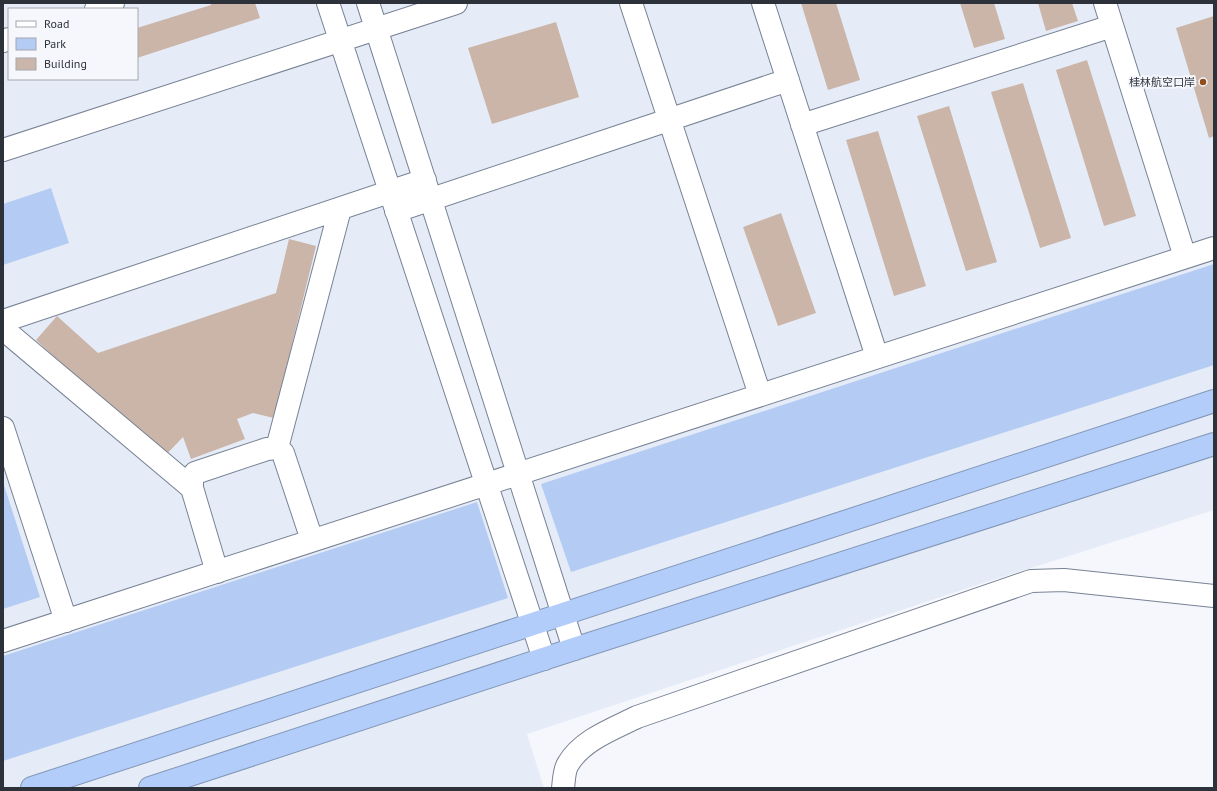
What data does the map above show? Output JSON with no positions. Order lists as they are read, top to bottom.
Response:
{
  "places": ["桂林航空口岸"],
  "legend": ["Road", "Park", "Building"]
}
